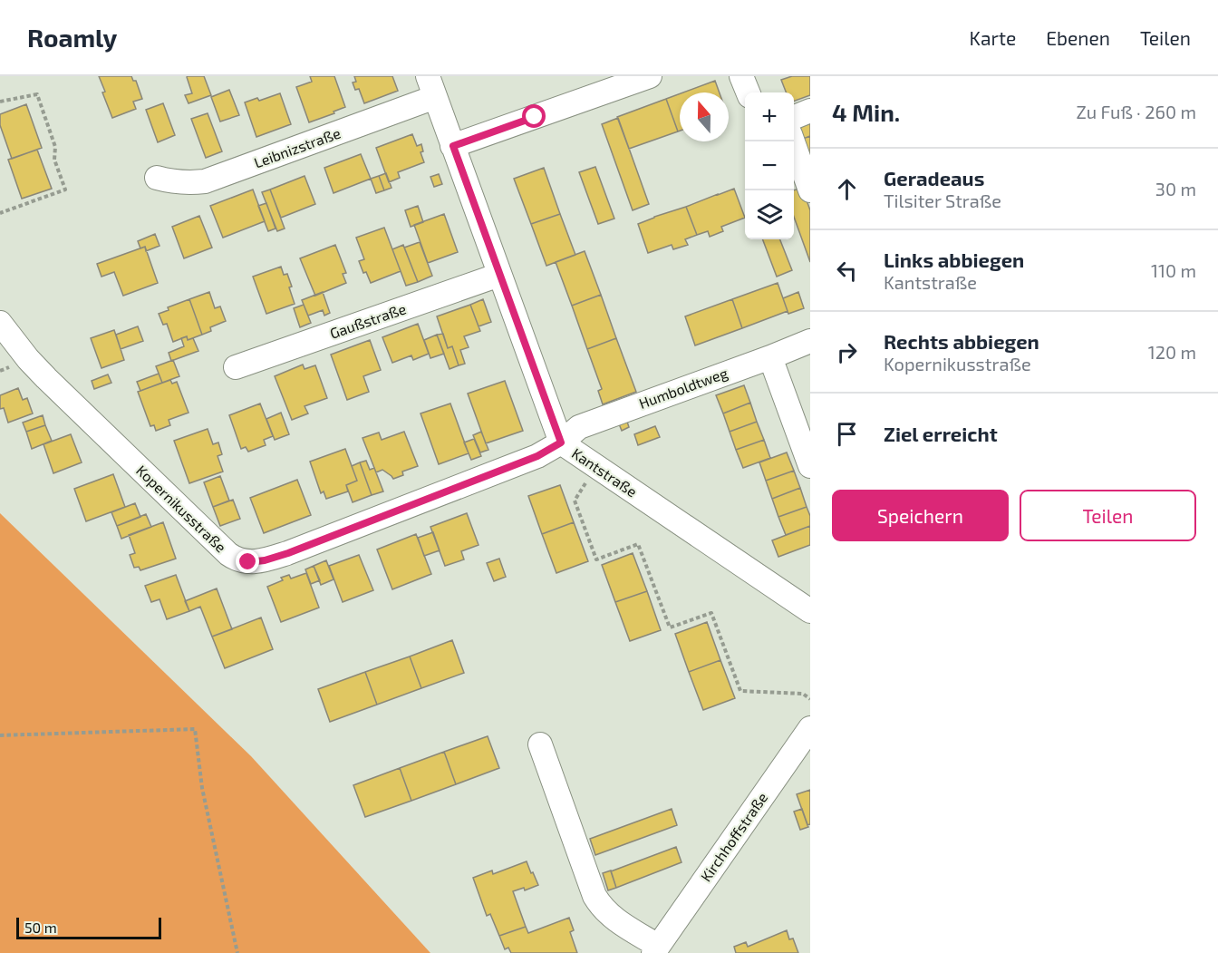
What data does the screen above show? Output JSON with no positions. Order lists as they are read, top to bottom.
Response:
{
  "streets": {
    "street": [
      "Leibnizstraße",
      "Gaußstraße",
      "Humboldtweg",
      "Kantstraße",
      "Kopernikusstraße",
      "Kirchhoffstraße"
    ]
  },
  "crossings": [
    ["Leibnizstraße", "Kantstraße"],
    ["Gaußstraße", "Kantstraße"],
    ["Humboldtweg", "Kantstraße"],
    ["Humboldtweg", "Kopernikusstraße"],
    ["Kantstraße", "Kopernikusstraße"]
  ],
  "scale_bar": "50 m",
  "north": "top",
  "page": {
    "header": "Roamly",
    "nav": ["Karte", "Ebenen", "Teilen"],
    "heading": ["4 Min.", "Zu Fuß · 260 m"],
    "map_buttons": ["+", "−"],
    "list": [
      ["Geradeaus", "Tilsiter Straße", "30 m"],
      ["Links abbiegen", "Kantstraße", "110 m"],
      ["Rechts abbiegen", "Kopernikusstraße", "120 m"],
      "Ziel erreicht"
    ],
    "buttons": ["Speichern", "Teilen"],
    "scale": "50 m"
  }
}
